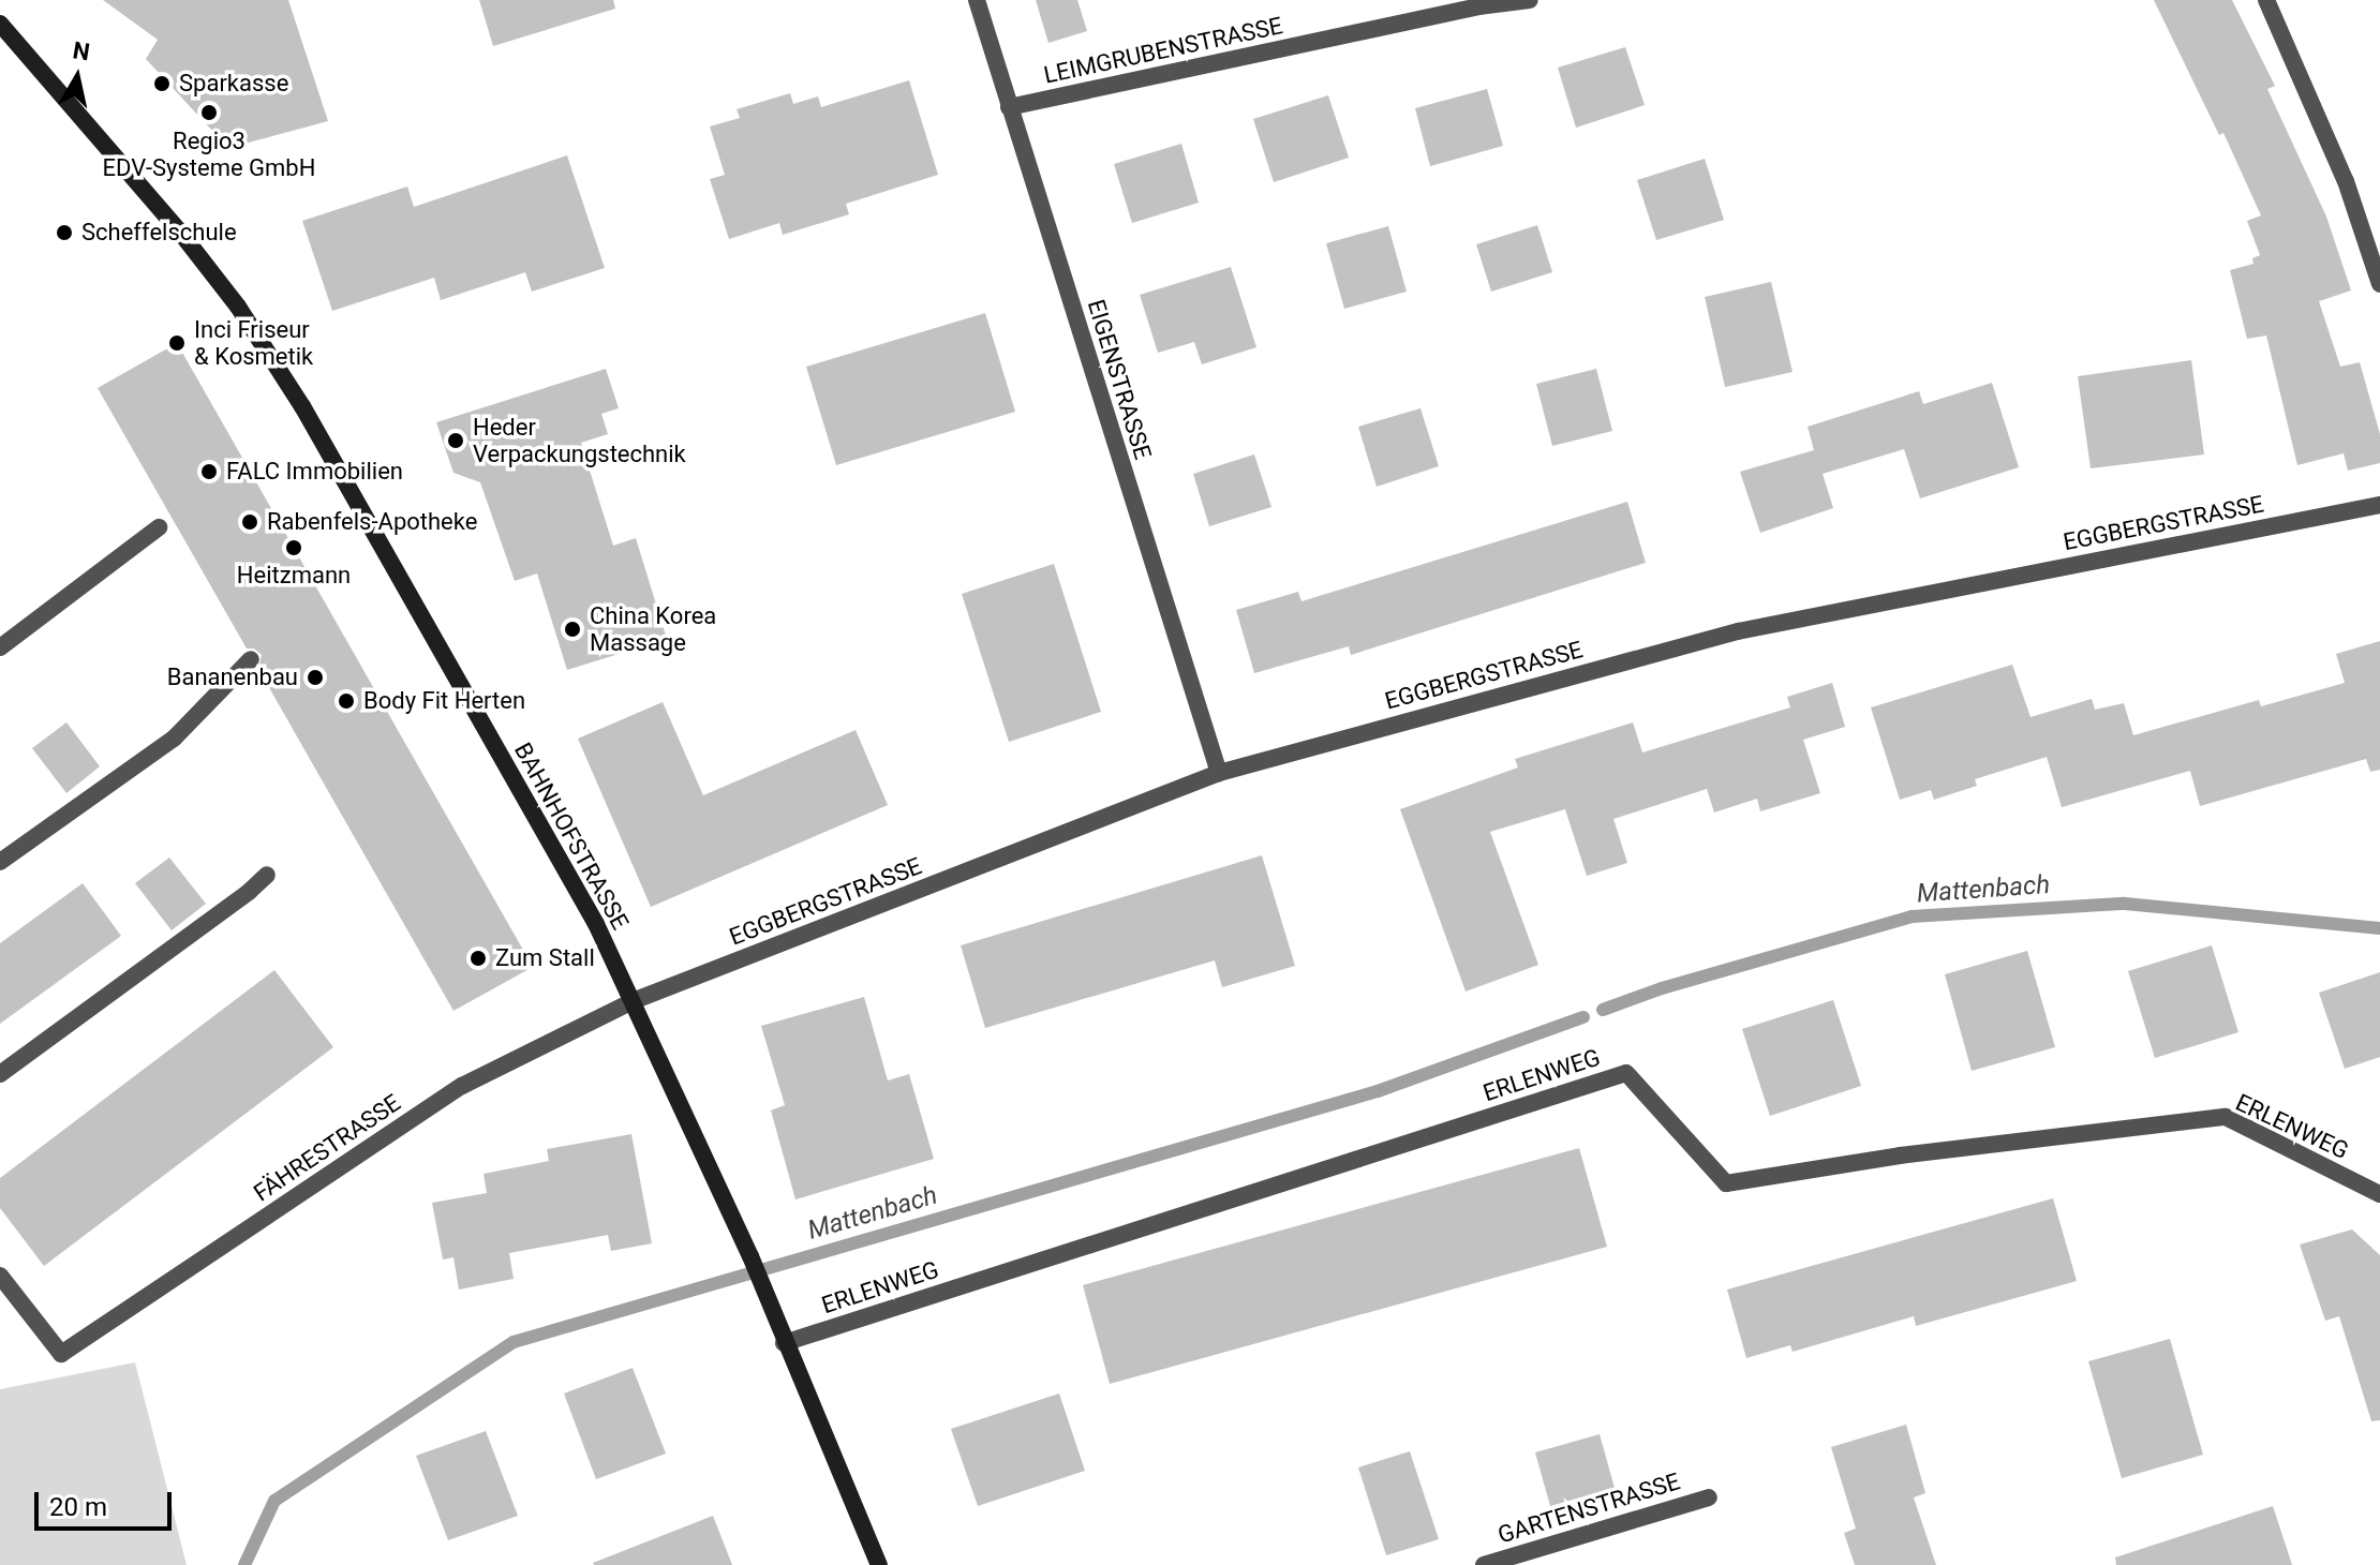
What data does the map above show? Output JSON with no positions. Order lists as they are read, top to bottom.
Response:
{
  "streets": {
    "street": [
      "LEIMGRUBENSTRASSE",
      "EIGENSTRASSE",
      "EGGBERGSTRASSE",
      "BAHNHOFSTRASSE",
      "ERLENWEG",
      "FÄHRESTRASSE",
      "GARTENSTRASSE"
    ]
  },
  "crossings": [
    ["LEIMGRUBENSTRASSE", "EIGENSTRASSE"],
    ["EIGENSTRASSE", "EGGBERGSTRASSE"],
    ["EGGBERGSTRASSE", "BAHNHOFSTRASSE"],
    ["EGGBERGSTRASSE", "FÄHRESTRASSE"],
    ["BAHNHOFSTRASSE", "ERLENWEG"],
    ["BAHNHOFSTRASSE", "FÄHRESTRASSE"]
  ],
  "water": ["Mattenbach"],
  "places": [
    "Sparkasse",
    "Regio3 EDV-Systeme GmbH",
    "Scheffelschule",
    "Inci Friseur & Kosmetik",
    "Heder Verpackungstechnik",
    "FALC Immobilien",
    "Rabenfels-Apotheke",
    "Heitzmann",
    "China Korea Massage",
    "Bananenbau",
    "Body Fit Herten",
    "Zum Stall"
  ],
  "scale_bar": "20 m",
  "north": "top"
}
